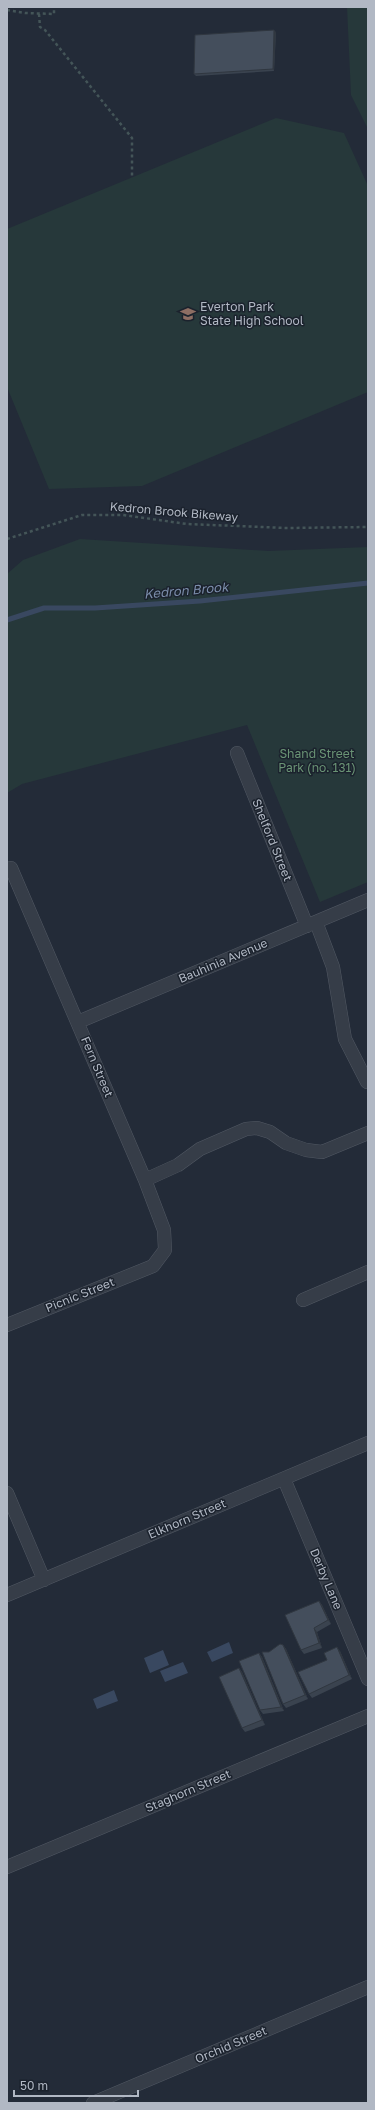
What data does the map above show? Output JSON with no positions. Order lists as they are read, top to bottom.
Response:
{
  "streets": {
    "street": [
      "Shelford Street",
      "Bauhinia Avenue",
      "Fern Street",
      "Picnic Street",
      "Elkhorn Street",
      "Derby Lane",
      "Staghorn Street",
      "Orchid Street"
    ],
    "path": ["Kedron Brook Bikeway"]
  },
  "crossings": [
    ["Shelford Street", "Bauhinia Avenue"],
    ["Bauhinia Avenue", "Fern Street"],
    ["Fern Street", "Picnic Street"],
    ["Elkhorn Street", "Derby Lane"]
  ],
  "water": ["Kedron Brook"],
  "parks": ["Shand Street Park (no. 131)"],
  "places": {
    "school or university": ["Everton Park State High School"]
  },
  "scale_bar": "50 m"
}
